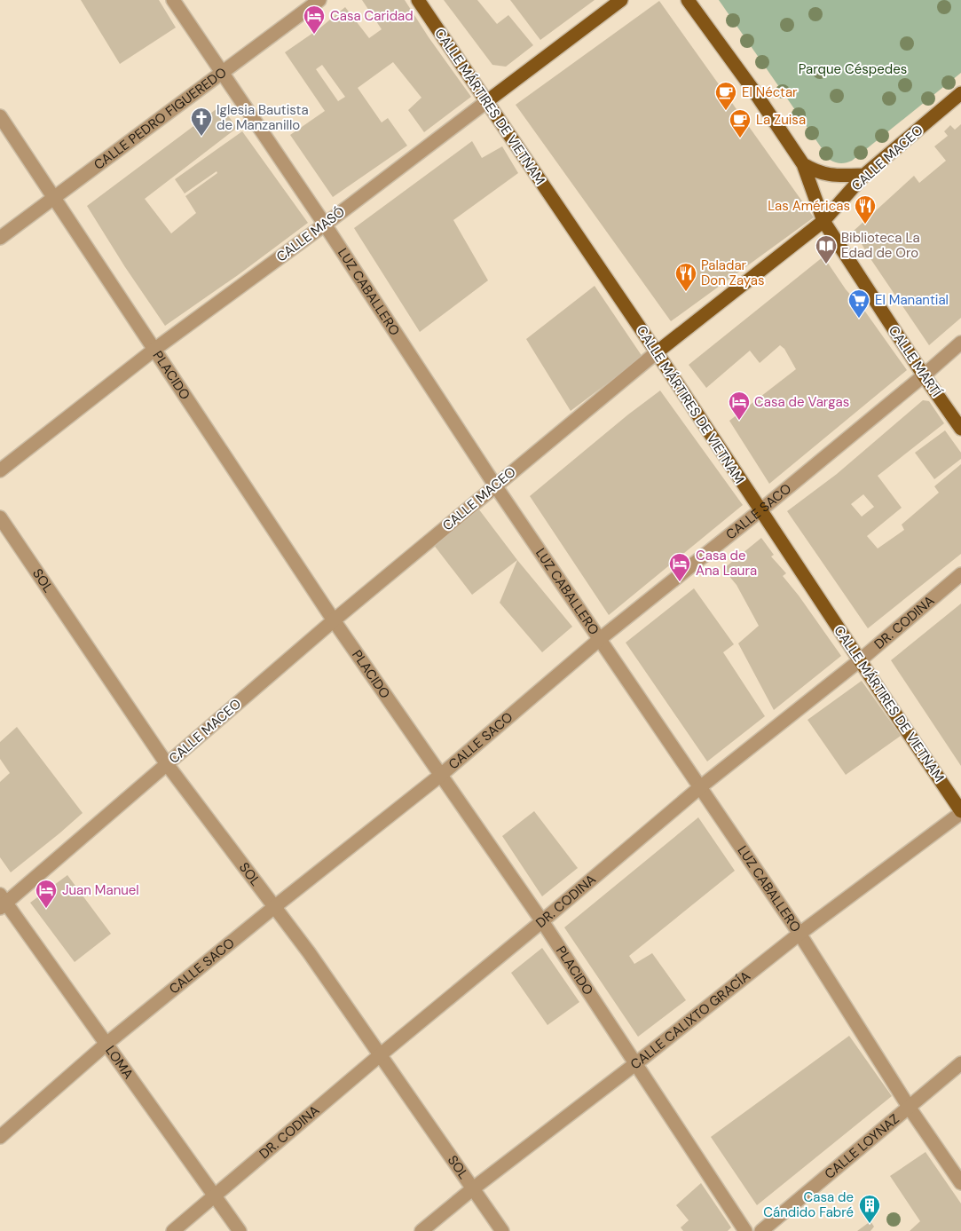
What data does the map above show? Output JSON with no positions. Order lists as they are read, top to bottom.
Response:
{
  "streets": {
    "main road": [
      "CALLE MÁRTIRES DE VIETNAM",
      "CALLE MACEO",
      "CALLE MASÓ",
      "CALLE MARTÍ"
    ],
    "street": [
      "CALLE PEDRO FIGUEREDO",
      "LUZ CABALLERO",
      "PLACIDO",
      "CALLE SACO",
      "SOL",
      "DR. CODINA",
      "CALLE CALIXTO GRACÍA",
      "LOMA",
      "CALLE LOYNAZ"
    ]
  },
  "crossings": [
    ["CALLE MÁRTIRES DE VIETNAM", "CALLE MACEO"],
    ["CALLE MÁRTIRES DE VIETNAM", "CALLE MASÓ"],
    ["CALLE MÁRTIRES DE VIETNAM", "CALLE SACO"],
    ["CALLE MÁRTIRES DE VIETNAM", "DR. CODINA"],
    ["CALLE MÁRTIRES DE VIETNAM", "CALLE CALIXTO GRACÍA"],
    ["CALLE PEDRO FIGUEREDO", "LUZ CABALLERO"],
    ["CALLE PEDRO FIGUEREDO", "PLACIDO"],
    ["CALLE MACEO", "LUZ CABALLERO"],
    ["CALLE MACEO", "CALLE MARTÍ"],
    ["CALLE MACEO", "PLACIDO"],
    ["CALLE MACEO", "SOL"],
    ["CALLE MACEO", "LOMA"],
    ["CALLE MASÓ", "LUZ CABALLERO"],
    ["CALLE MASÓ", "PLACIDO"],
    ["LUZ CABALLERO", "CALLE SACO"],
    ["LUZ CABALLERO", "DR. CODINA"],
    ["LUZ CABALLERO", "CALLE CALIXTO GRACÍA"],
    ["LUZ CABALLERO", "CALLE LOYNAZ"],
    ["CALLE MARTÍ", "CALLE SACO"],
    ["PLACIDO", "CALLE SACO"],
    ["PLACIDO", "DR. CODINA"],
    ["PLACIDO", "CALLE CALIXTO GRACÍA"],
    ["CALLE SACO", "SOL"],
    ["CALLE SACO", "LOMA"],
    ["SOL", "DR. CODINA"],
    ["SOL", "CALLE CALIXTO GRACÍA"],
    ["DR. CODINA", "LOMA"]
  ],
  "parks": ["Parque Céspedes"],
  "places": {
    "hotel": [
      "Casa Caridad",
      "Casa de Vargas",
      "Casa de Ana Laura",
      "Juan Manuel"
    ],
    "cafe": ["El Néctar", "La Zuisa"],
    "church": ["Iglesia Bautista de Manzanillo"],
    "restaurant": ["Las Américas", "Paladar Don Zayas"],
    "library": ["Biblioteca La Edad de Oro"],
    "supermarket": ["El Manantial"],
    "building": ["Casa de Cándido Fabré"]
  }
}
